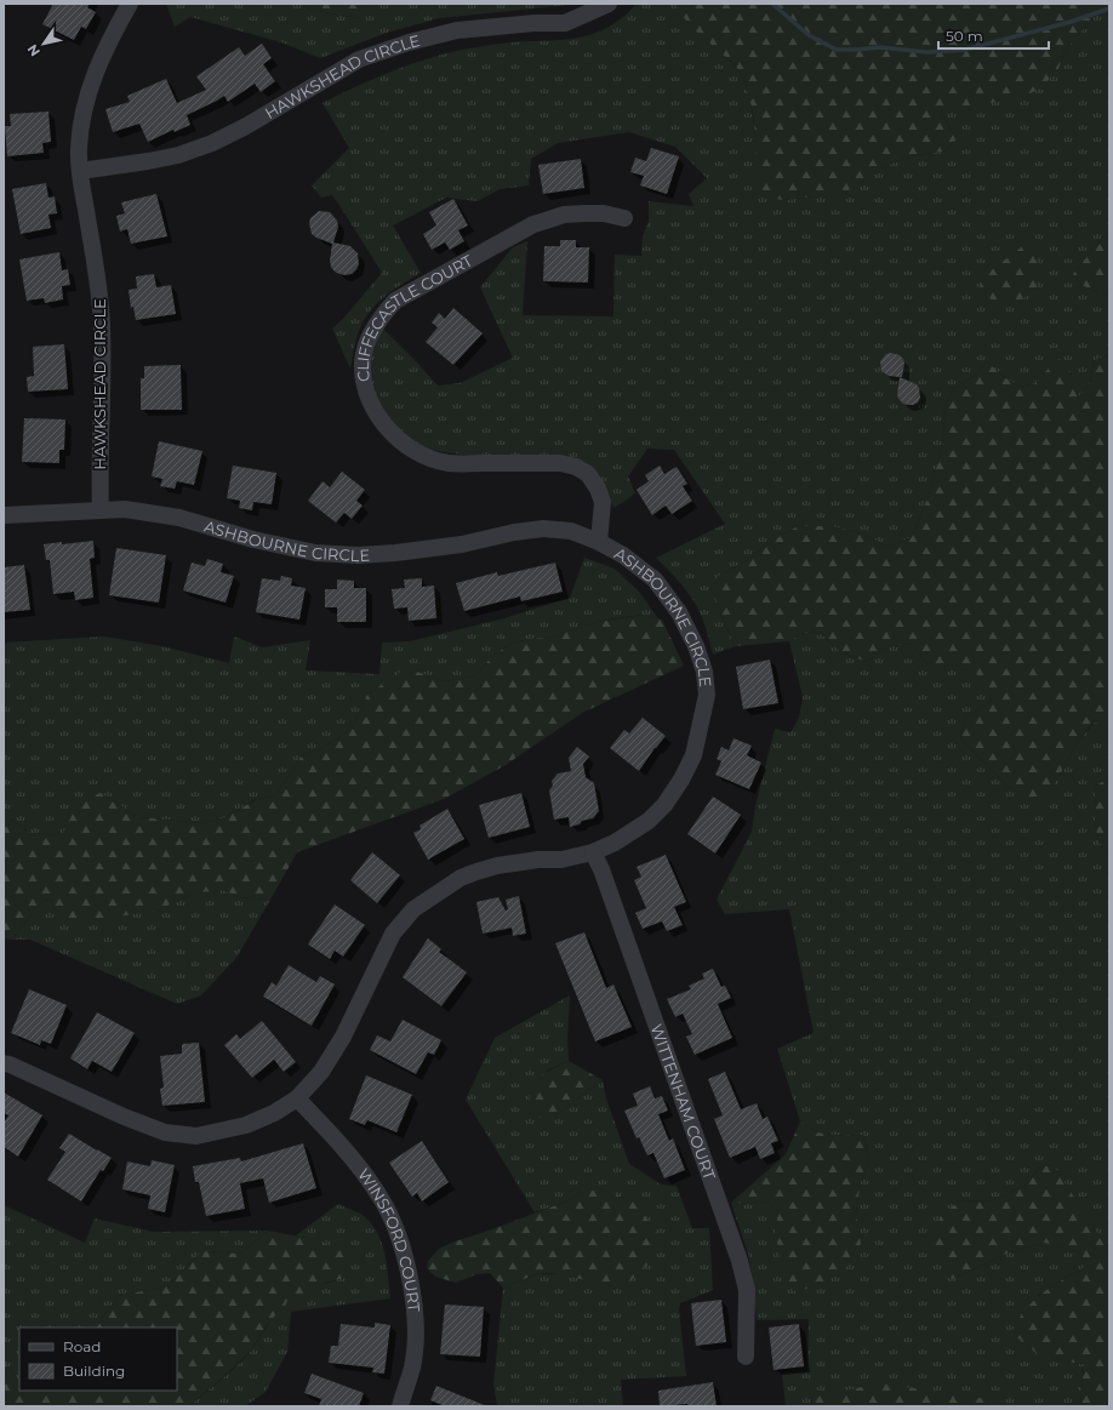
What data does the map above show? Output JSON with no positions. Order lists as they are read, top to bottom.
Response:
{
  "streets": {
    "street": [
      "HAWKSHEAD CIRCLE",
      "CLIFFECASTLE COURT",
      "ASHBOURNE CIRCLE",
      "WITTENHAM COURT",
      "WINSFORD COURT"
    ]
  },
  "crossings": [
    ["HAWKSHEAD CIRCLE", "ASHBOURNE CIRCLE"],
    ["CLIFFECASTLE COURT", "ASHBOURNE CIRCLE"],
    ["ASHBOURNE CIRCLE", "WITTENHAM COURT"],
    ["ASHBOURNE CIRCLE", "WINSFORD COURT"]
  ],
  "legend": ["Road", "Building"],
  "scale_bar": "50 m",
  "north": "bottom left"
}
